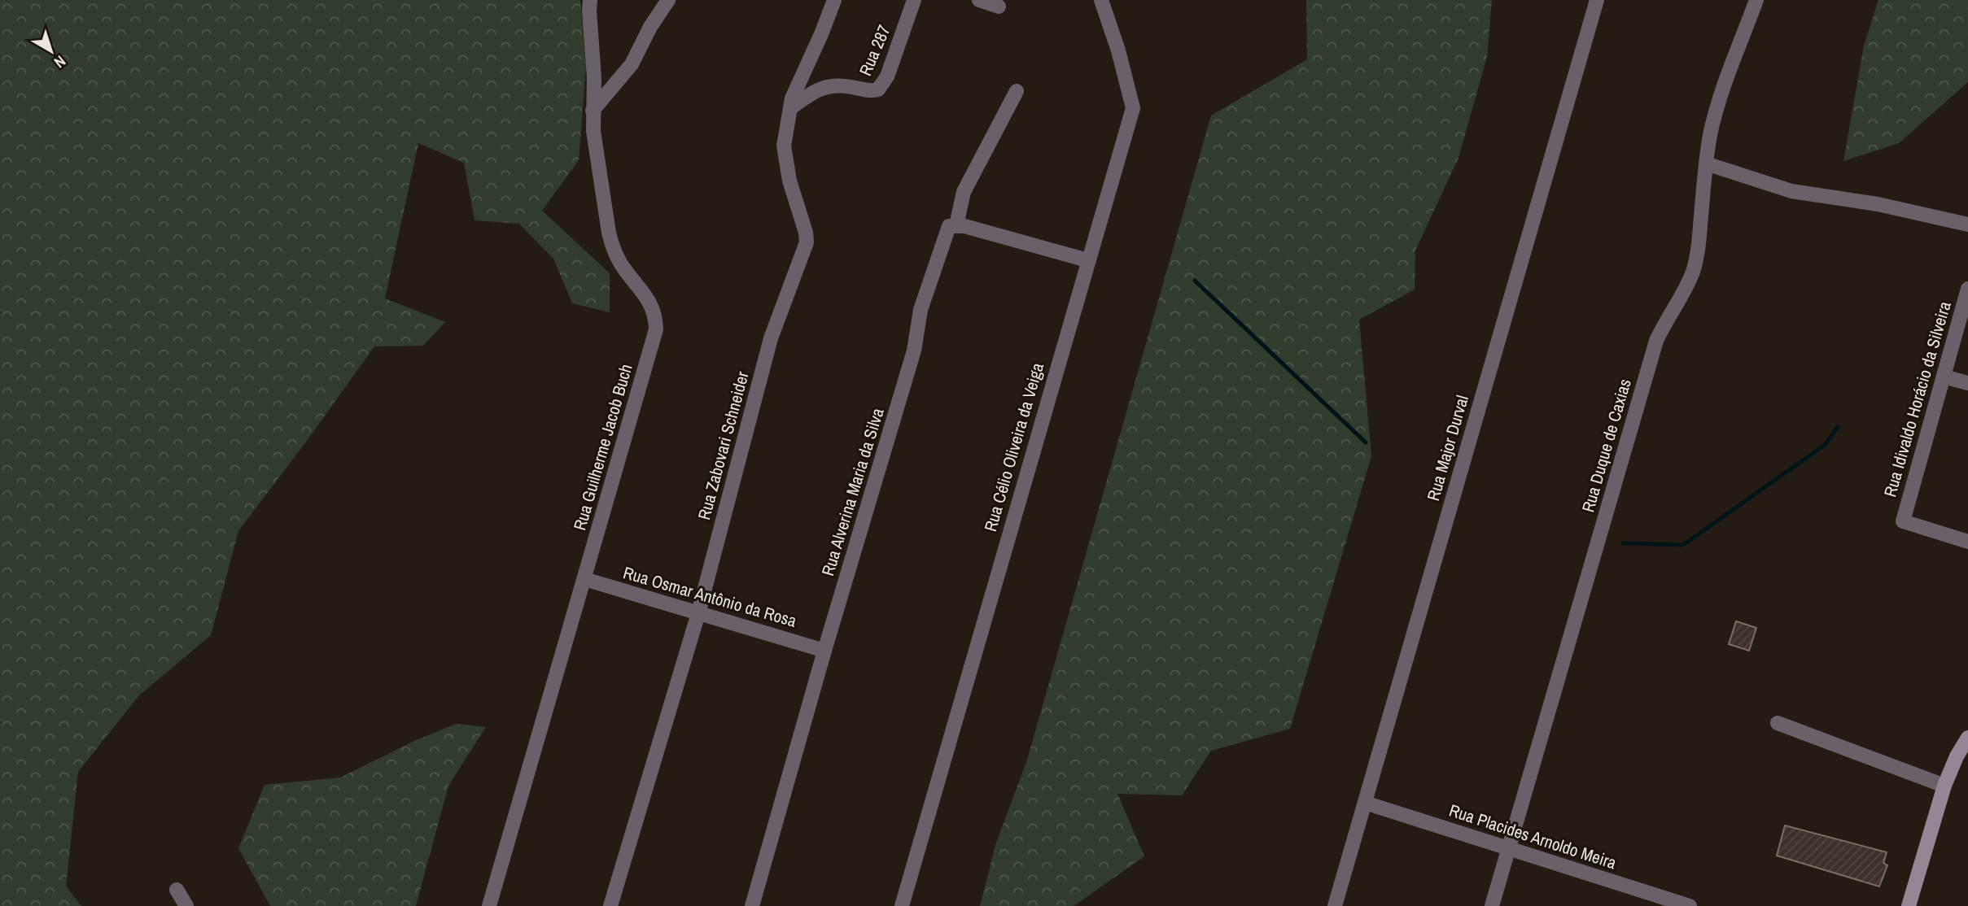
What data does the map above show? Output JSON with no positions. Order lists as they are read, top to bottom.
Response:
{
  "streets": {
    "street": [
      "Rua 287",
      "Rua Idivaldo Horácio da Silveira",
      "Rua Zabovari Schneider",
      "Rua Duque de Caxias",
      "Rua Guilherme Jacob Buch",
      "Rua Célio Oliveira da Veiga",
      "Rua Major Durval",
      "Rua Alverina Maria da Silva",
      "Rua Osmar Antônio da Rosa",
      "Rua Placides Arnoldo Meira"
    ]
  },
  "crossings": [
    ["Rua 287", "Rua Zabovari Schneider"],
    ["Rua Zabovari Schneider", "Rua Osmar Antônio da Rosa"],
    ["Rua Duque de Caxias", "Rua Placides Arnoldo Meira"],
    ["Rua Guilherme Jacob Buch", "Rua Osmar Antônio da Rosa"],
    ["Rua Major Durval", "Rua Placides Arnoldo Meira"],
    ["Rua Alverina Maria da Silva", "Rua Osmar Antônio da Rosa"]
  ],
  "north": "bottom right"
}
